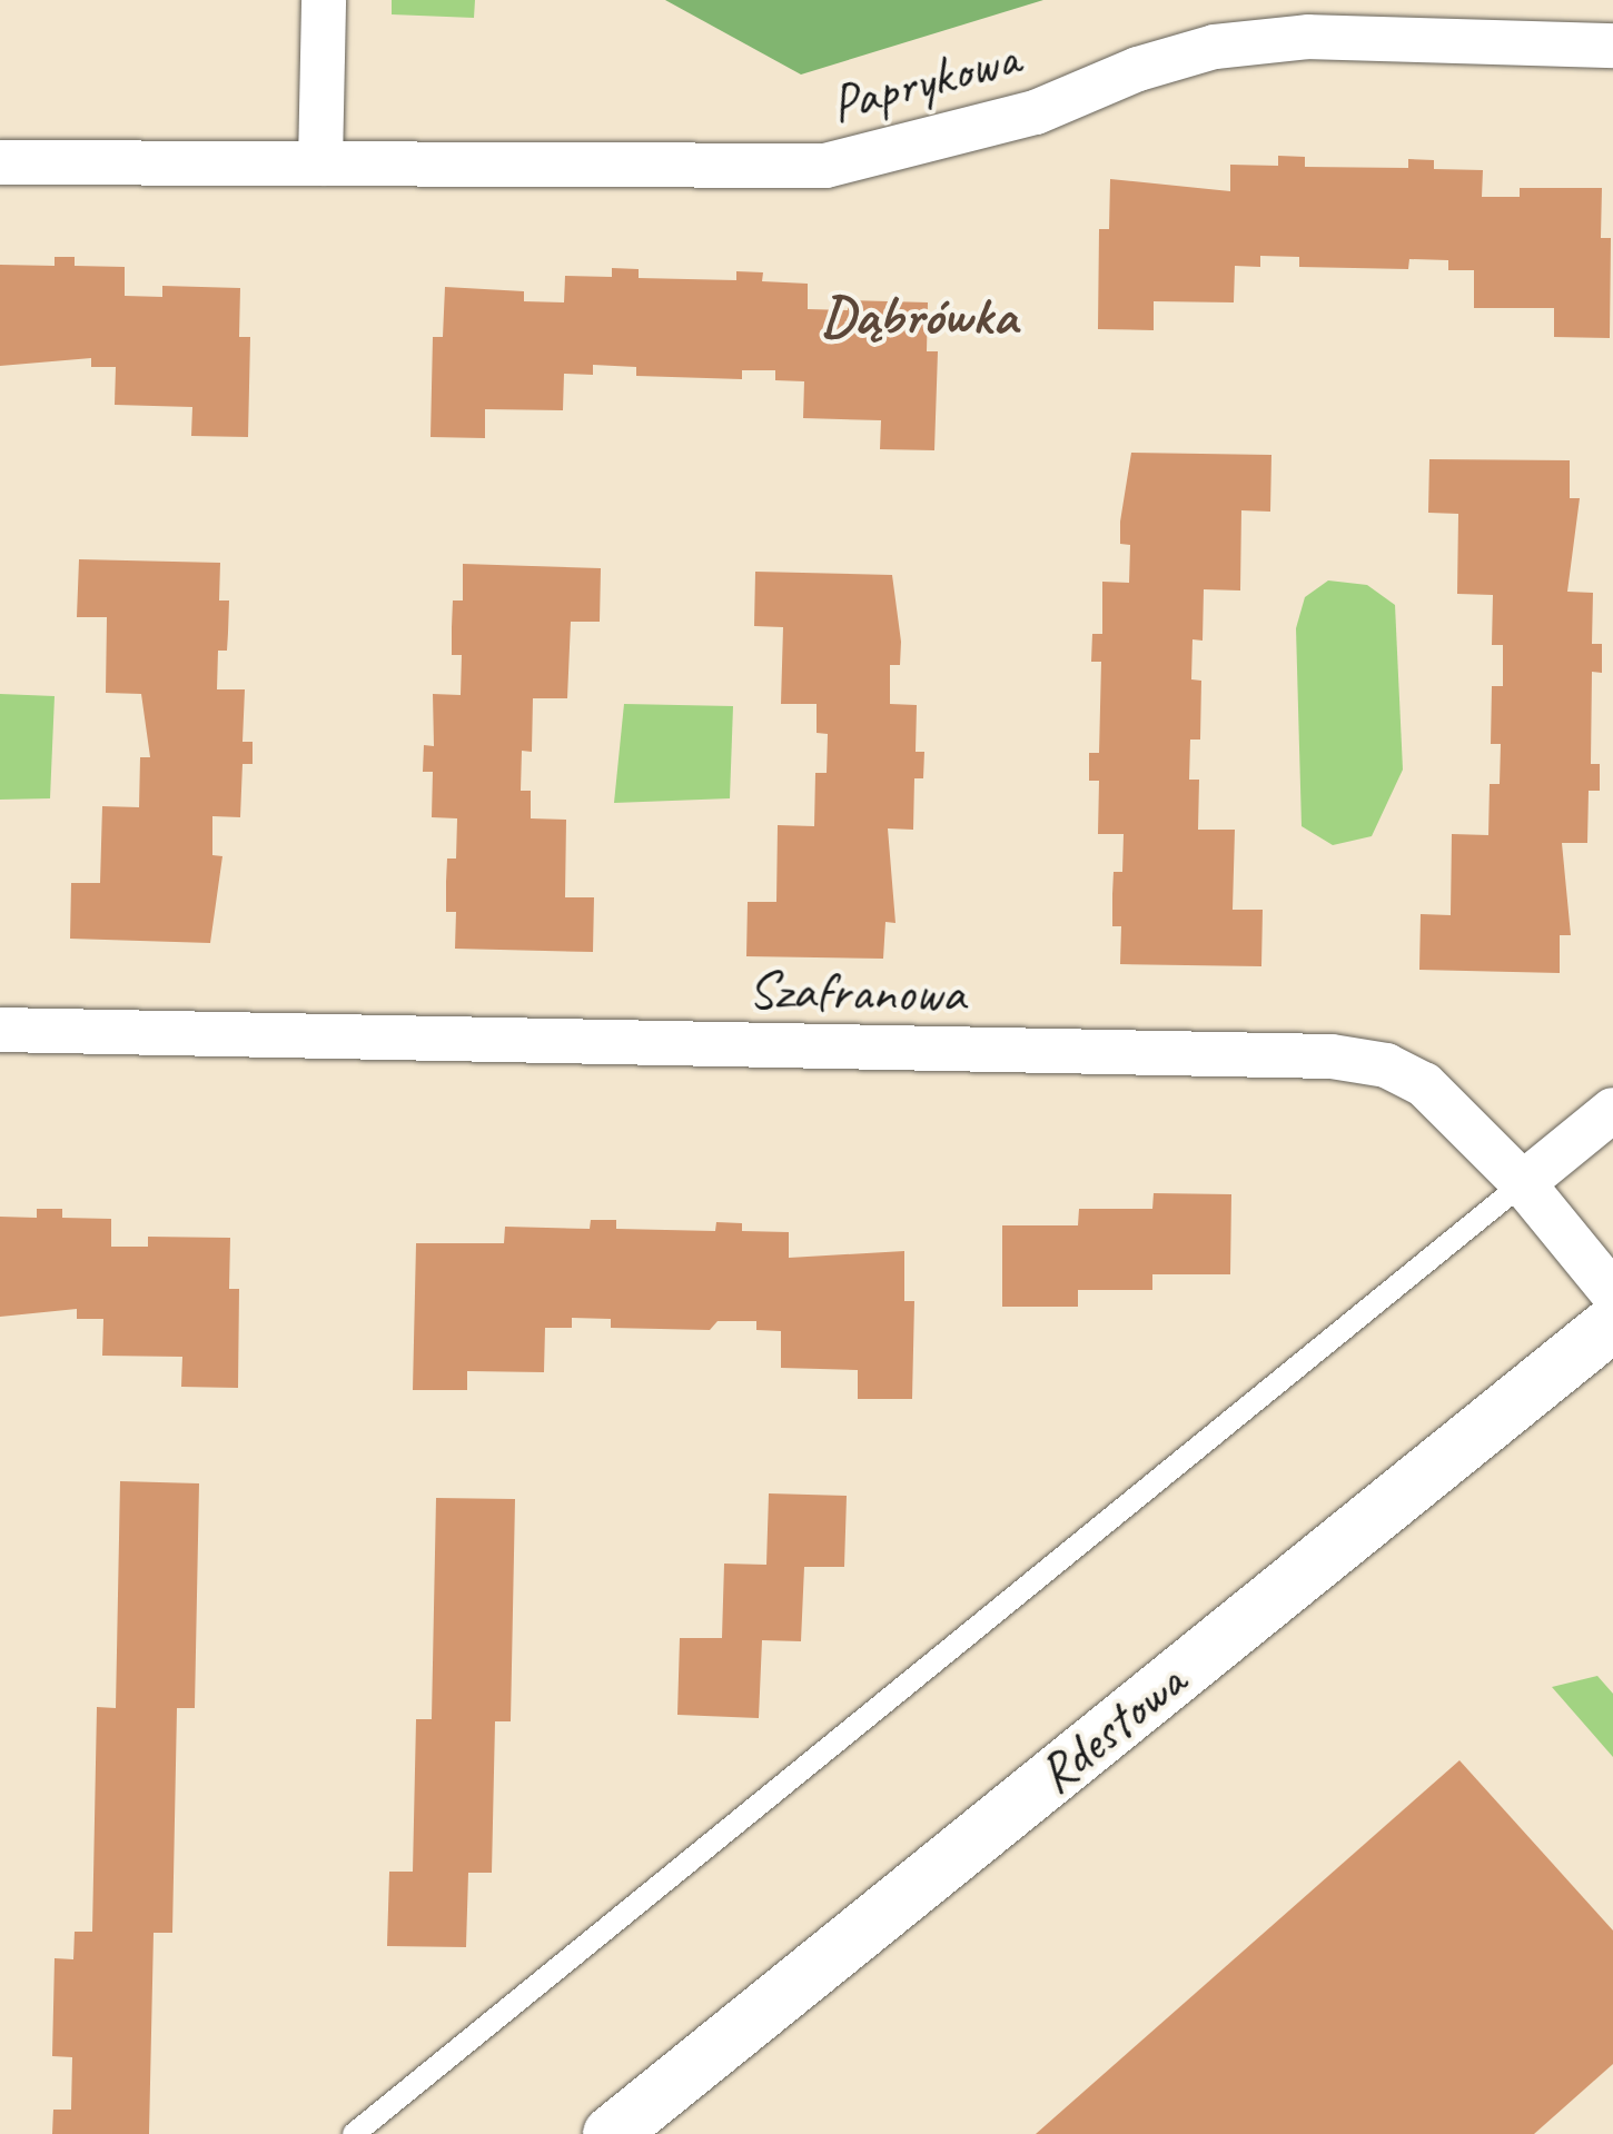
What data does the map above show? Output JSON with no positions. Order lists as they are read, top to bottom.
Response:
{
  "streets": {
    "street": ["Paprykowa", "Szafranowa", "Rdestowa"]
  },
  "districts": ["Dąbrówka"]
}
